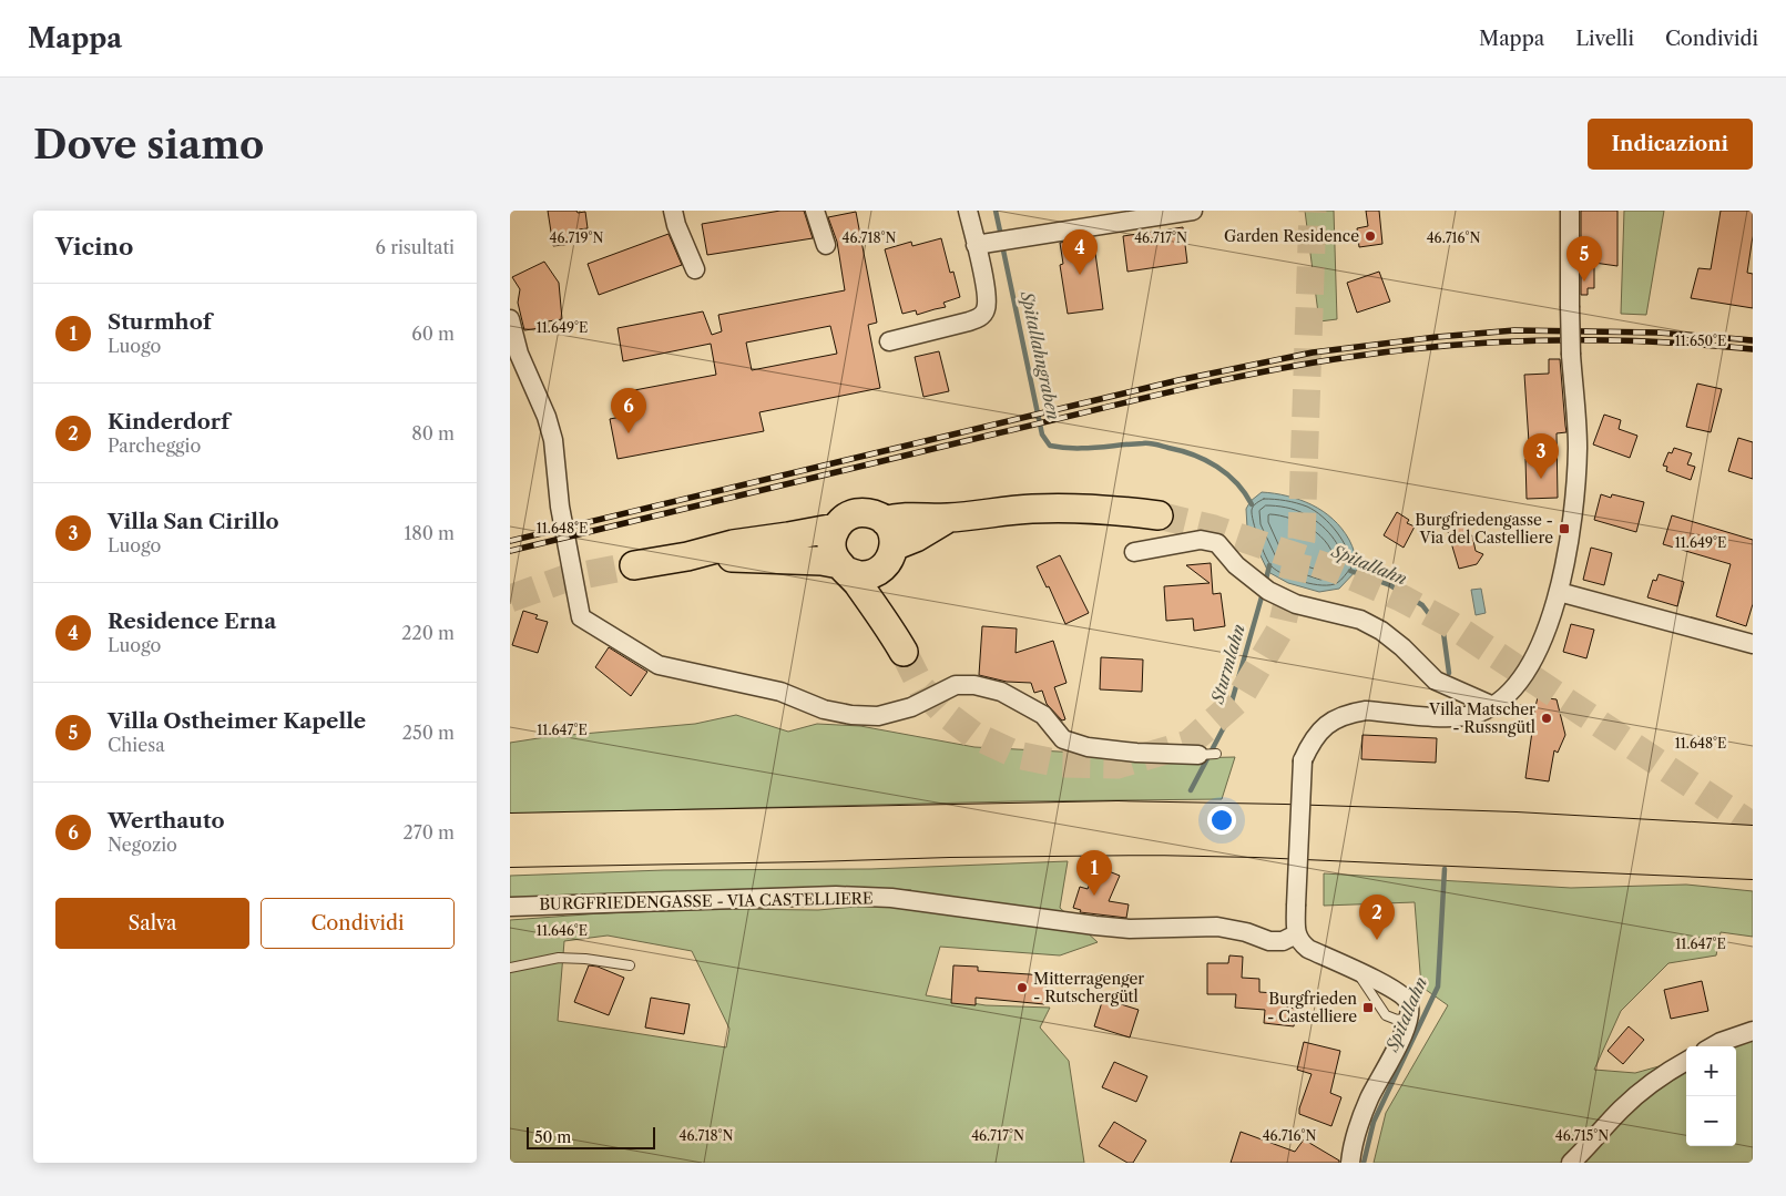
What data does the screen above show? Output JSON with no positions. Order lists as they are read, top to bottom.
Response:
{
  "streets": {
    "street": ["BURGFRIEDENGASSE - VIA CASTELLIERE"]
  },
  "water": ["Spitallahngraben", "Spitallahn", "Sturmlahn"],
  "places": {
    "other": ["Garden Residence", "Villa Matscher - Russngütl", "Mitterragenger - Rutschergütl"],
    "transit": ["Burgfriedengasse - Via del Castelliere", "Burgfrieden - Castelliere"]
  },
  "scale_bar": "50 m",
  "page": {
    "header": "Mappa",
    "nav": ["Mappa", "Livelli", "Condividi"],
    "buttons": [
      "Indicazioni",
      ["Salva", "Condividi"]
    ],
    "title": "Dove siamo",
    "heading": ["Vicino", "6 risultati"],
    "pins": [
      "4",
      "5",
      "6",
      "3",
      "1",
      "2"
    ],
    "list": [
      {
        "mark": "1",
        "name": "Sturmhof",
        "note": "Luogo",
        "value": "60 m"
      },
      {
        "mark": "2",
        "name": "Kinderdorf",
        "note": "Parcheggio",
        "value": "80 m"
      },
      {
        "mark": "3",
        "name": "Villa San Cirillo",
        "note": "Luogo",
        "value": "180 m"
      },
      {
        "mark": "4",
        "name": "Residence Erna",
        "note": "Luogo",
        "value": "220 m"
      },
      {
        "mark": "5",
        "name": "Villa Ostheimer Kapelle",
        "note": "Chiesa",
        "value": "250 m"
      },
      {
        "mark": "6",
        "name": "Werthauto",
        "note": "Negozio",
        "value": "270 m"
      }
    ],
    "map_buttons": ["+", "−"],
    "scale": "50 m"
  },
  "coordinates": [
    "46.719°N",
    "46.718°N",
    "46.717°N",
    "46.716°N",
    "11.649°E",
    "11.650°E",
    "11.648°E",
    "11.647°E",
    "11.646°E",
    "46.715°N"
  ]
}
